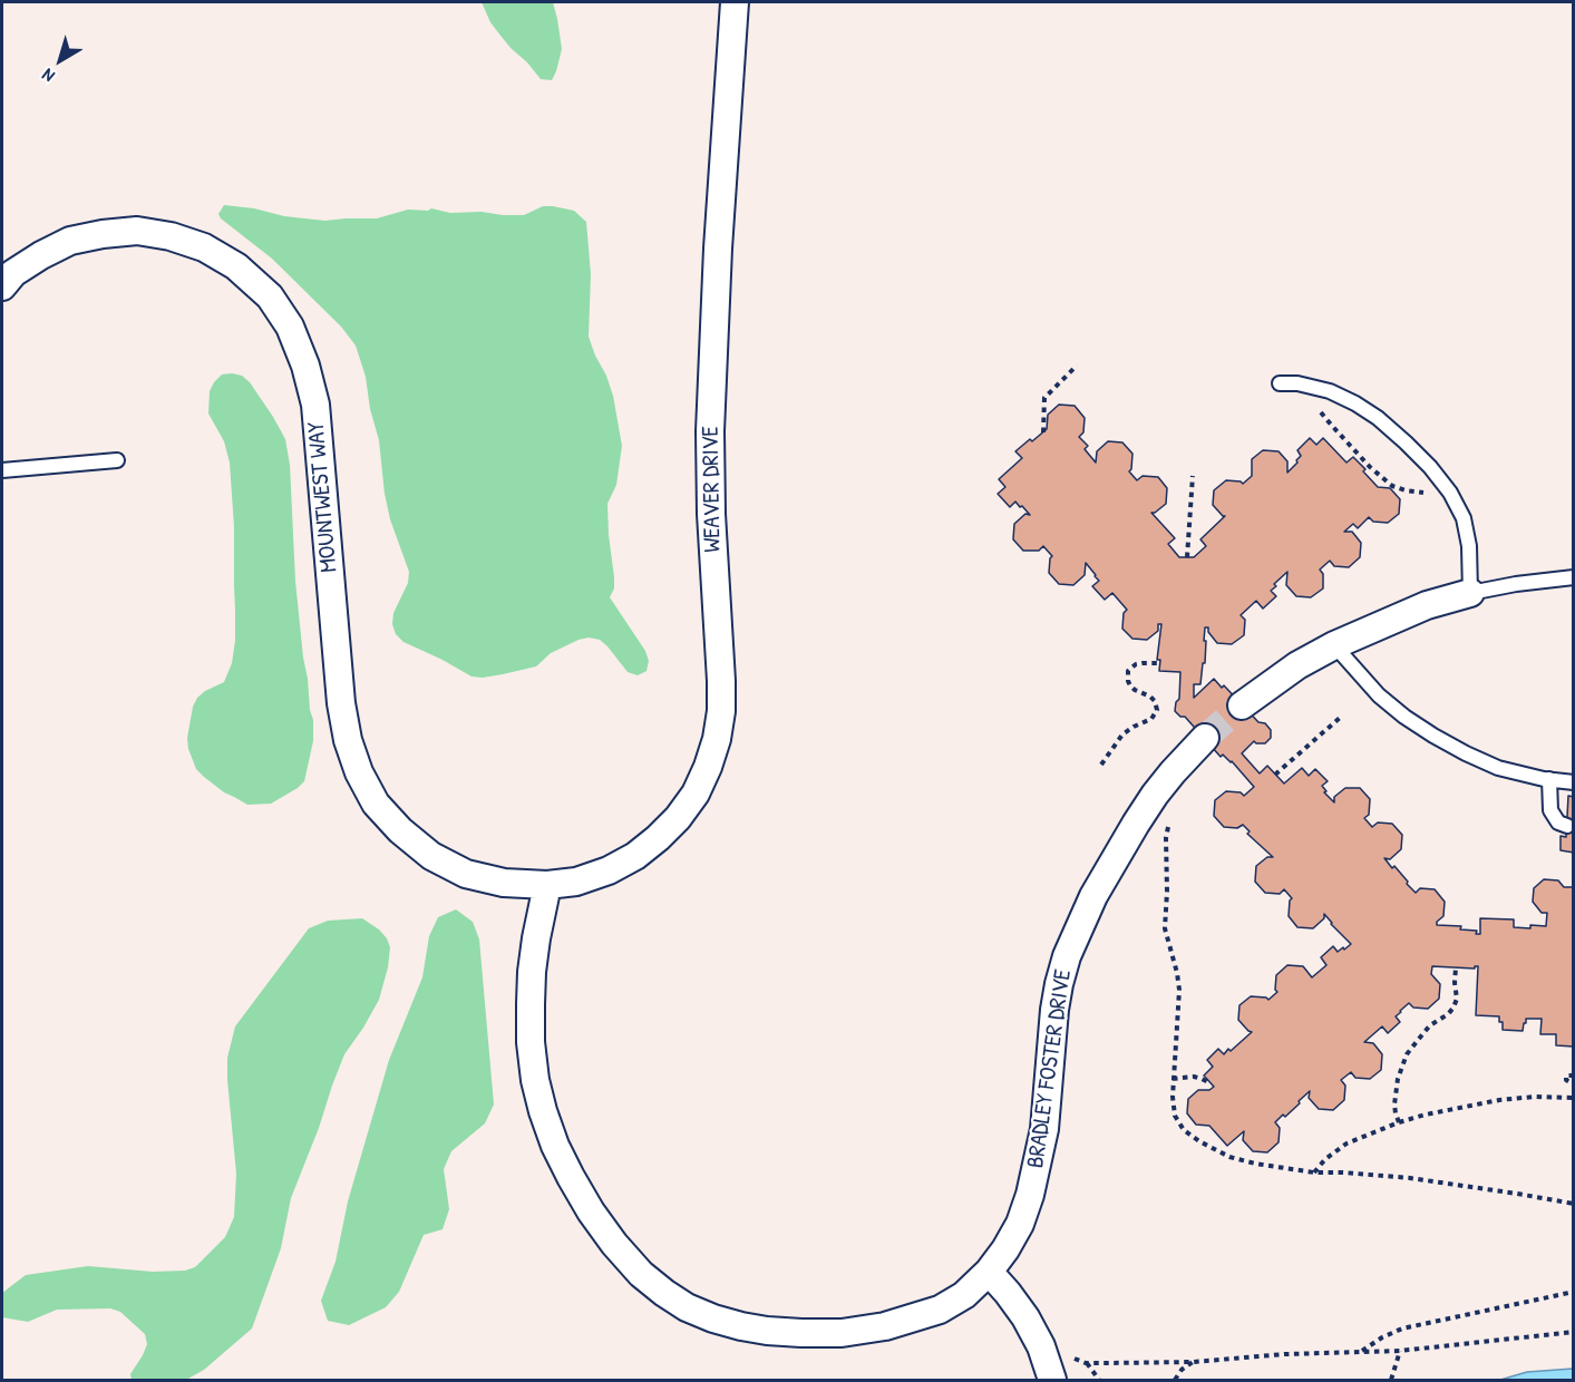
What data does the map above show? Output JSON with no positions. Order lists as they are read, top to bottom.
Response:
{
  "streets": {
    "street": ["WEAVER DRIVE", "MOUNTWEST WAY", "BRADLEY FOSTER DRIVE"]
  },
  "crossings": [
    ["WEAVER DRIVE", "MOUNTWEST WAY"],
    ["WEAVER DRIVE", "BRADLEY FOSTER DRIVE"],
    ["MOUNTWEST WAY", "BRADLEY FOSTER DRIVE"]
  ],
  "north": "bottom left"
}
